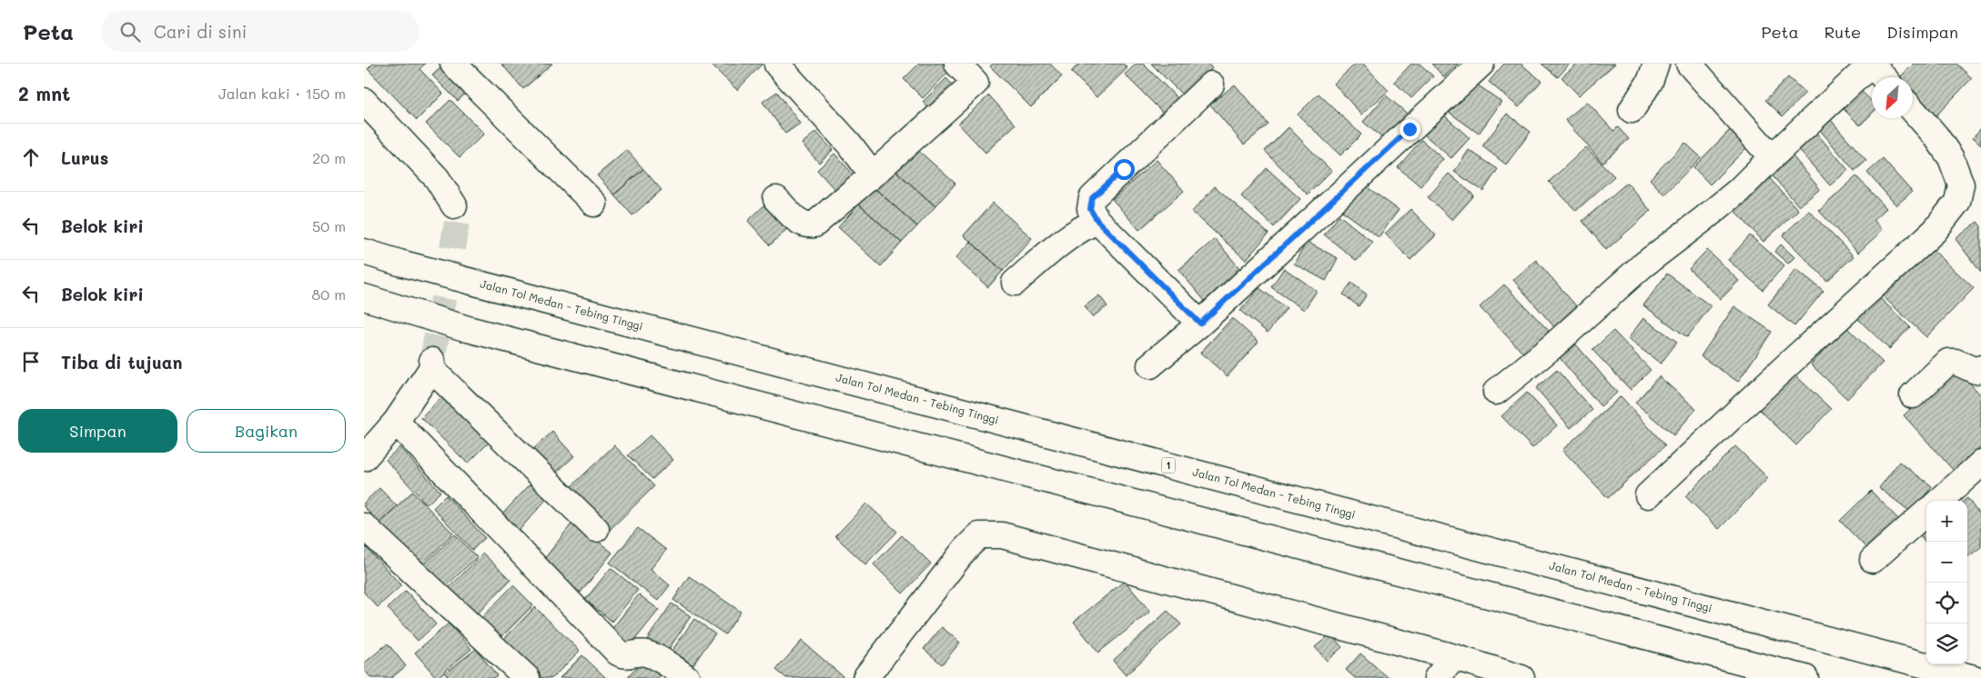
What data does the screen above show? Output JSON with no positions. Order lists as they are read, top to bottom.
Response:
{
  "streets": {
    "main road": ["Jalan Tol Medan - Tebing Tinggi", "1"]
  },
  "north": "bottom left",
  "page": {
    "header": "Peta",
    "search": "Cari di sini",
    "nav": ["Peta", "Rute", "Disimpan"],
    "heading": ["2 mnt", "Jalan kaki · 150 m"],
    "list": [
      ["Lurus", "20 m"],
      ["Belok kiri", "50 m"],
      ["Belok kiri", "80 m"],
      "Tiba di tujuan"
    ],
    "buttons": ["Simpan", "Bagikan"],
    "map_buttons": ["+", "−"]
  }
}
